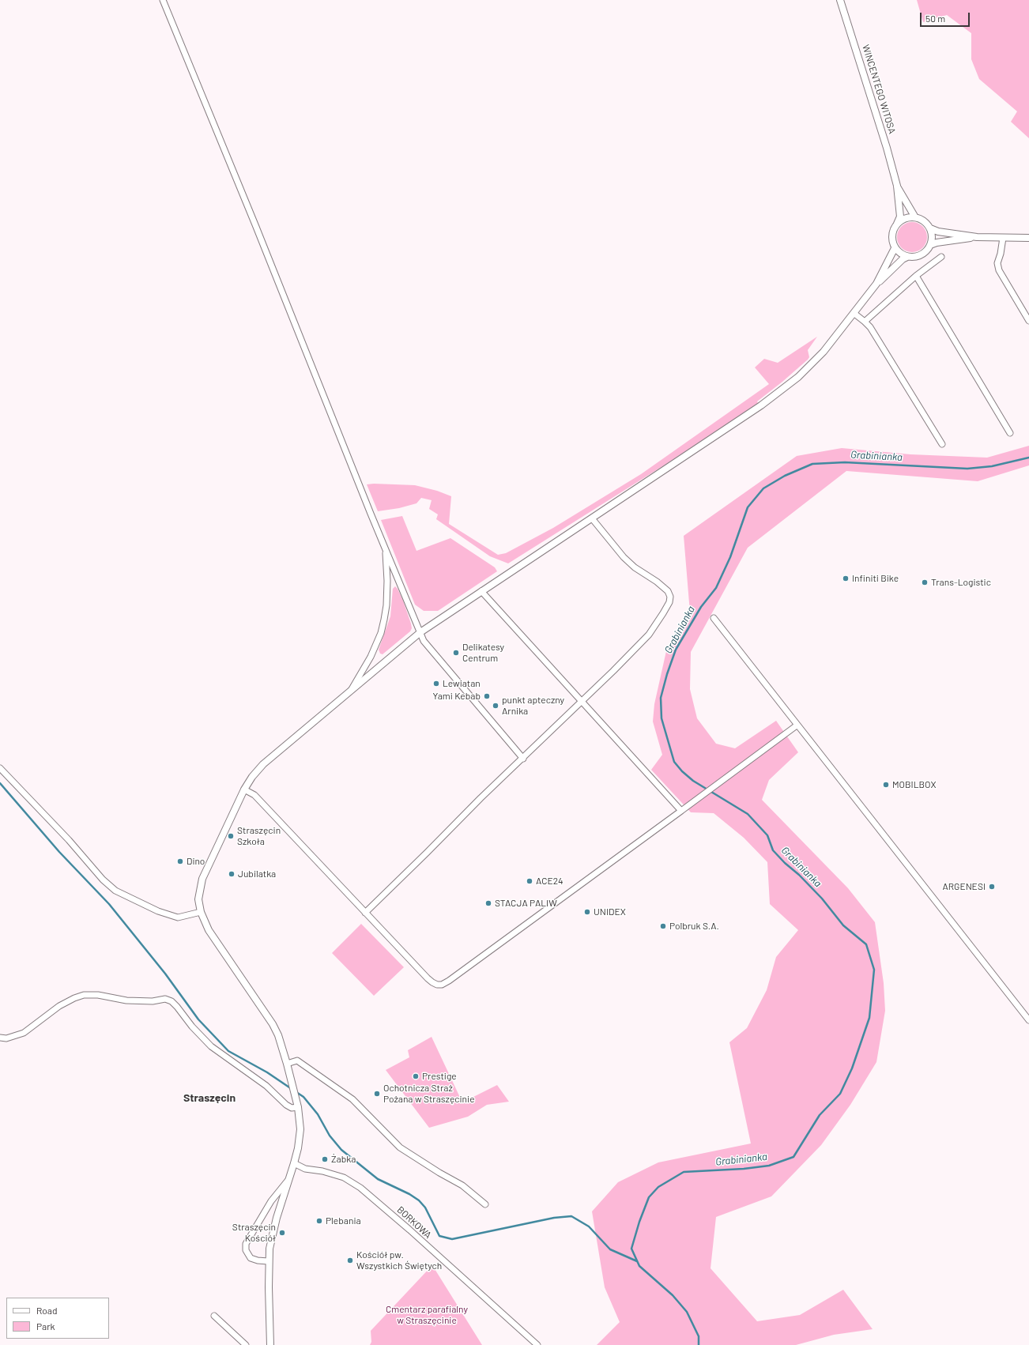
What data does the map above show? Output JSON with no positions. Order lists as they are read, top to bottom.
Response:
{
  "streets": {
    "street": ["WINCENTEGO WITOSA", "BORKOWA"]
  },
  "districts": ["Straszęcin"],
  "water": ["Grabinianka"],
  "parks": ["Cmentarz parafialny w Straszęcinie"],
  "places": [
    "Infiniti Bike",
    "Trans-Logistic",
    "Delikatesy Centrum",
    "Lewiatan",
    "Yami Kebab",
    "punkt apteczny Arnika",
    "MOBILBOX",
    "Straszęcin Szkoła",
    "Dino",
    "Jubilatka",
    "ACE24",
    "ARGENESI",
    "STACJA PALIW",
    "UNIDEX",
    "Polbruk S.A.",
    "Prestige",
    "Ochotnicza Straż Pożana w Straszęcinie",
    "Żabka",
    "Plebania",
    "Straszęcin Kościół",
    "Kościół pw. Wszystkich Świętych"
  ],
  "legend": ["Road", "Park"],
  "scale_bar": "50 m"
}
